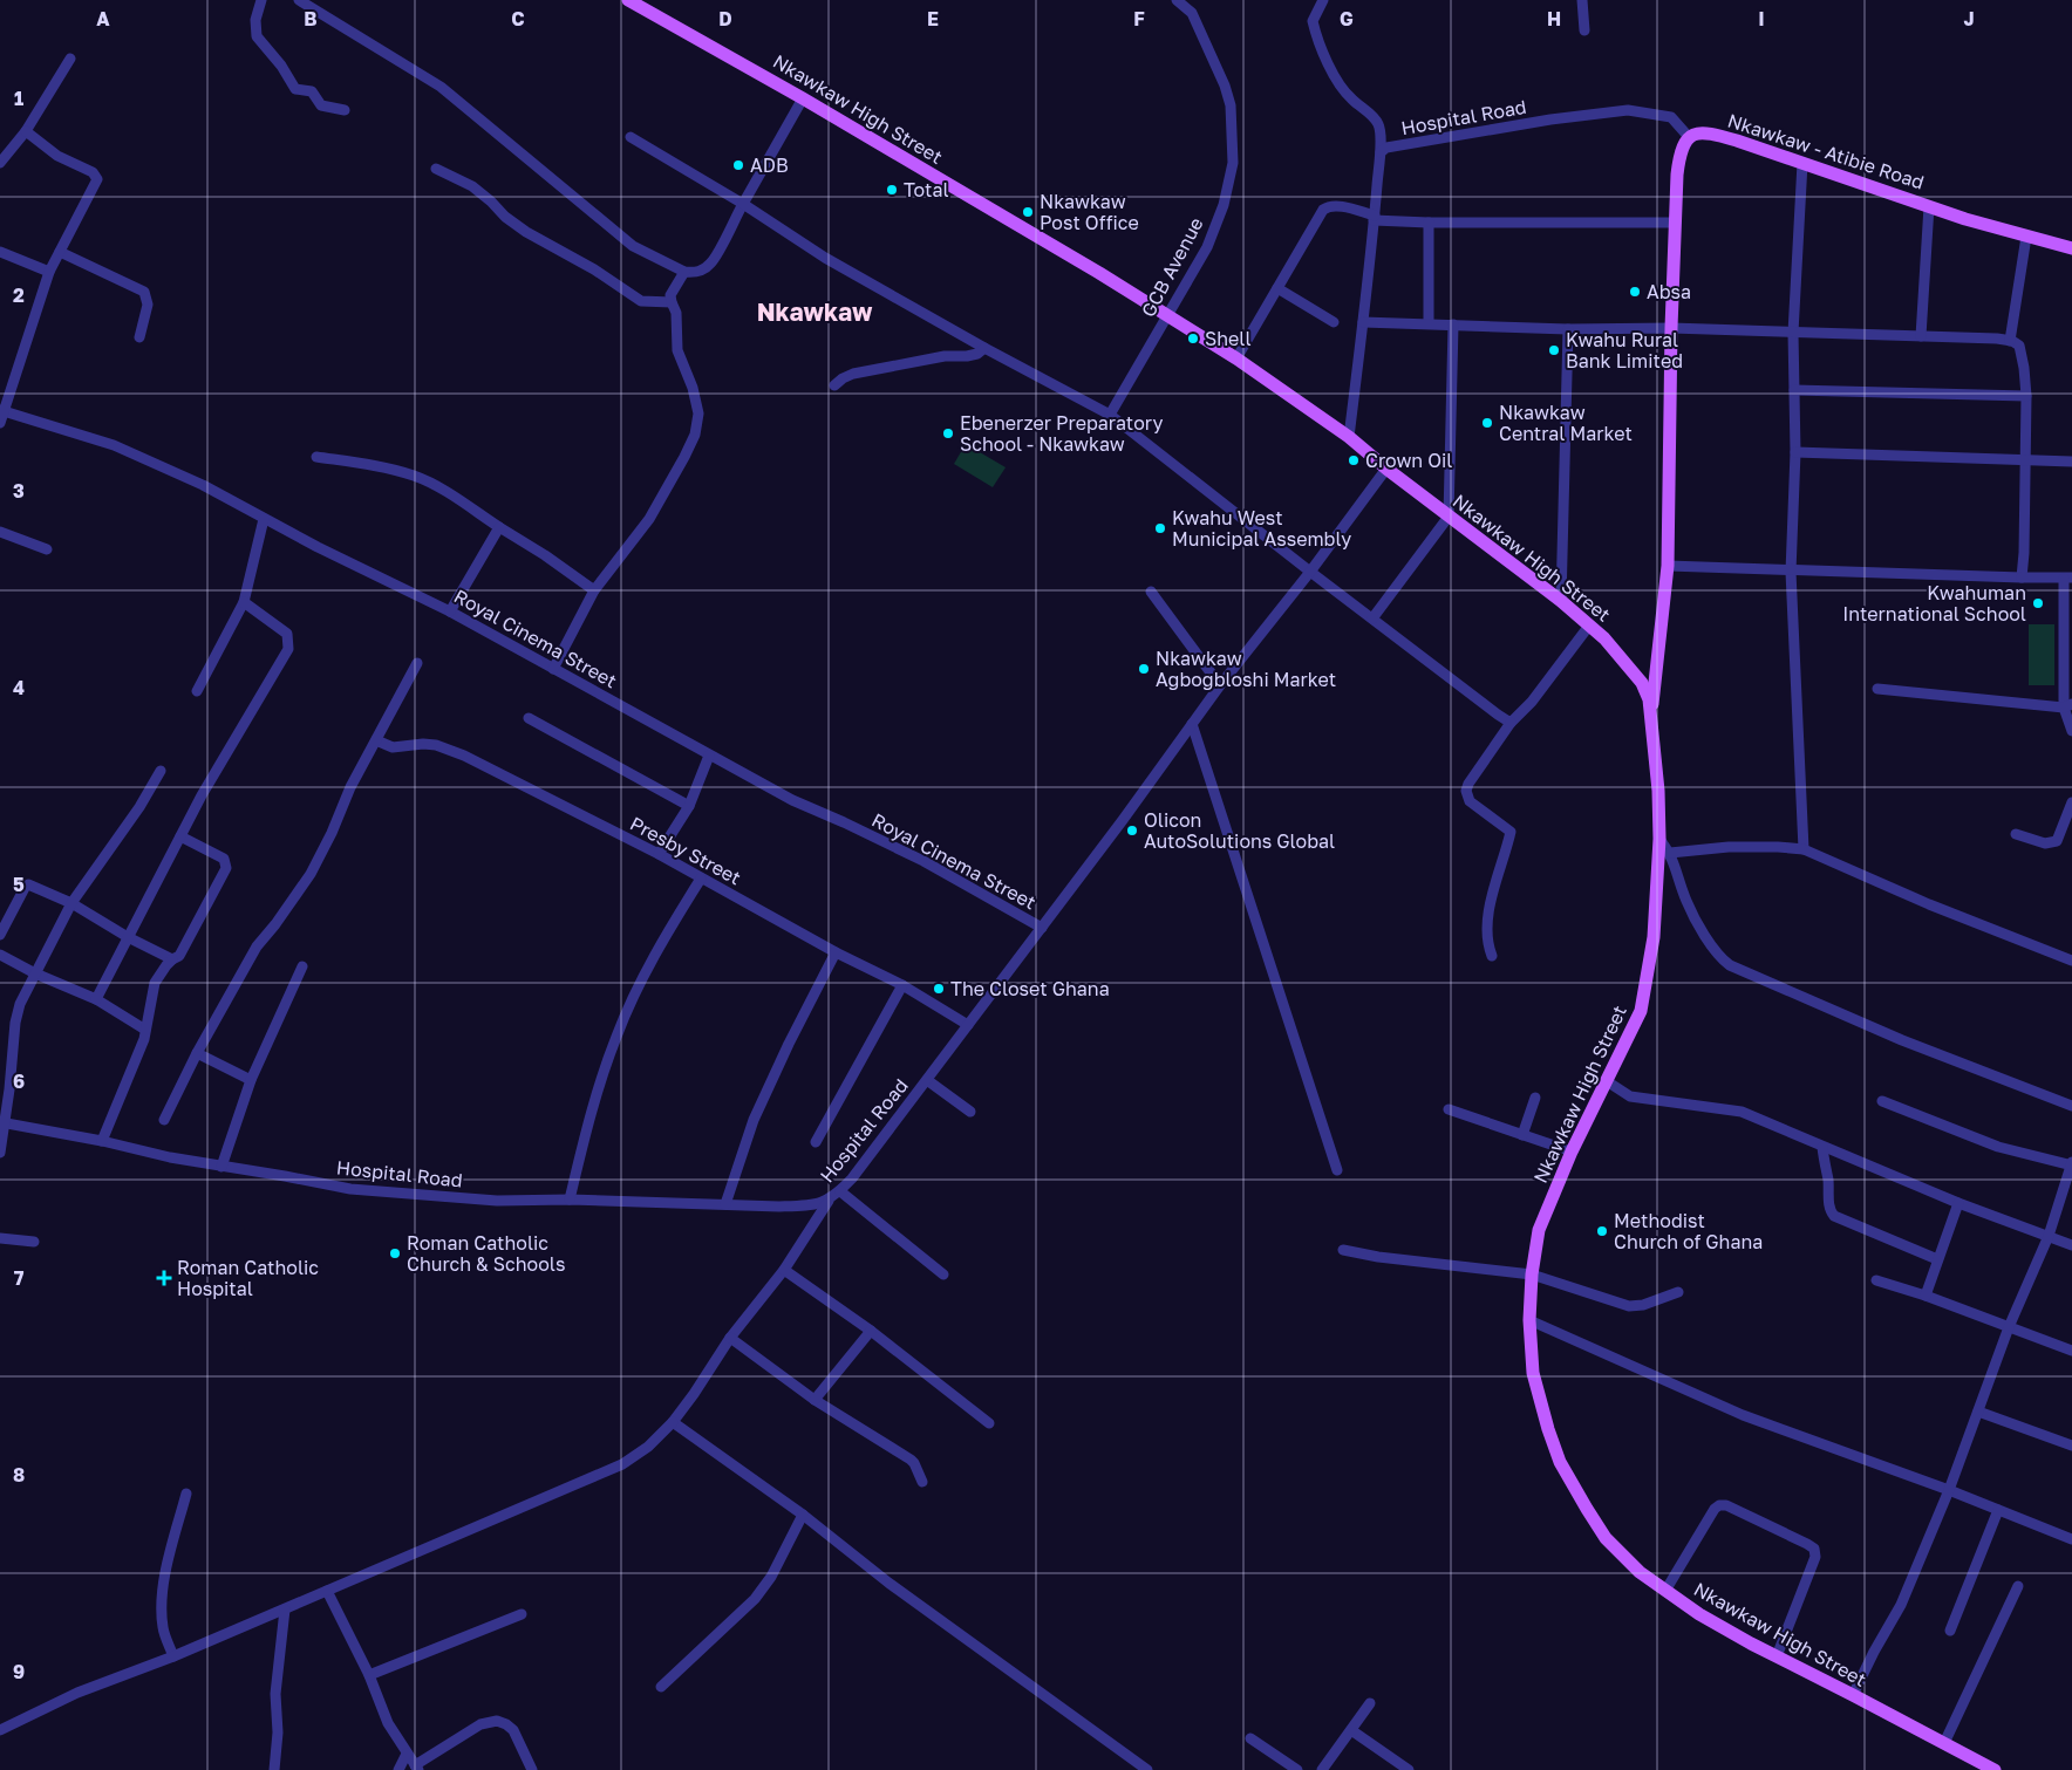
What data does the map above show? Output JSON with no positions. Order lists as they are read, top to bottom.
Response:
{
  "streets": {
    "main road": ["Nkawkaw High Street", "Nkawkaw - Atibie Road"],
    "street": [
      "Hospital Road",
      "GCB Avenue",
      "Royal Cinema Street",
      "Presby Street"
    ]
  },
  "crossings": [
    ["Nkawkaw High Street", "Hospital Road"],
    ["Nkawkaw High Street", "GCB Avenue"],
    ["Hospital Road", "Nkawkaw - Atibie Road"],
    ["Hospital Road", "Royal Cinema Street"],
    ["Hospital Road", "Presby Street"]
  ],
  "districts": ["Nkawkaw"],
  "places": {
    "other": [
      "ADB",
      "Total",
      "Nkawkaw Post Office",
      "Absa",
      "Shell",
      "Kwahu Rural Bank Limited",
      "Nkawkaw Central Market",
      "Ebenerzer Preparatory School - Nkawkaw",
      "Crown Oil",
      "Kwahu West Municipal Assembly",
      "Kwahuman International School",
      "Nkawkaw Agbogbloshi Market",
      "Olicon AutoSolutions Global",
      "The Closet Ghana",
      "Methodist Church of Ghana",
      "Roman Catholic Church & Schools"
    ],
    "health": ["Roman Catholic Hospital"]
  },
  "grid": {
    "columns": [
      "A",
      "B",
      "C",
      "D",
      "E",
      "F",
      "G",
      "H",
      "I",
      "J"
    ],
    "rows": [
      "1",
      "2",
      "3",
      "4",
      "5",
      "6",
      "7",
      "8",
      "9"
    ]
  }
}
